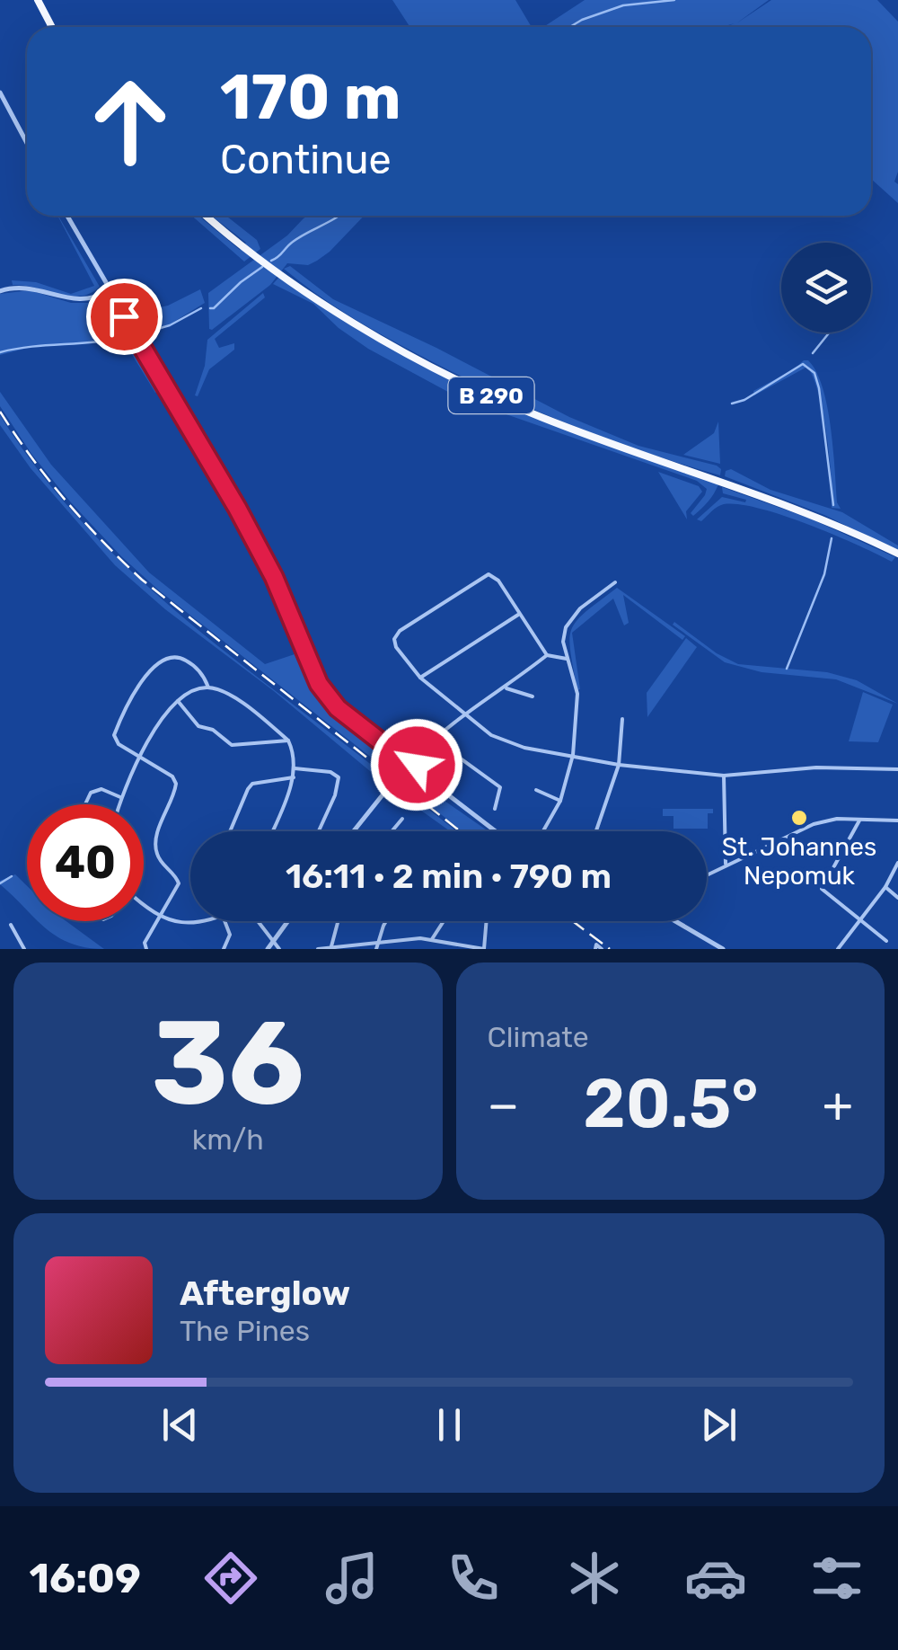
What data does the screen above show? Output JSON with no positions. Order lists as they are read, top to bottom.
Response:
{
  "streets": {
    "main road": ["B 290"]
  },
  "places": ["St. Johannes Nepomuk"],
  "page": {
    "turn": ["170 m", "Continue"],
    "limit": "40",
    "trip": "16:11 · 2 min · 790 m",
    "tile": [
      ["36", "km/h"],
      "Climate"
    ],
    "heat": ["−", "20.5°", "+"],
    "song": ["Afterglow", "The Pines"],
    "tabs": "16:09"
  }
}
